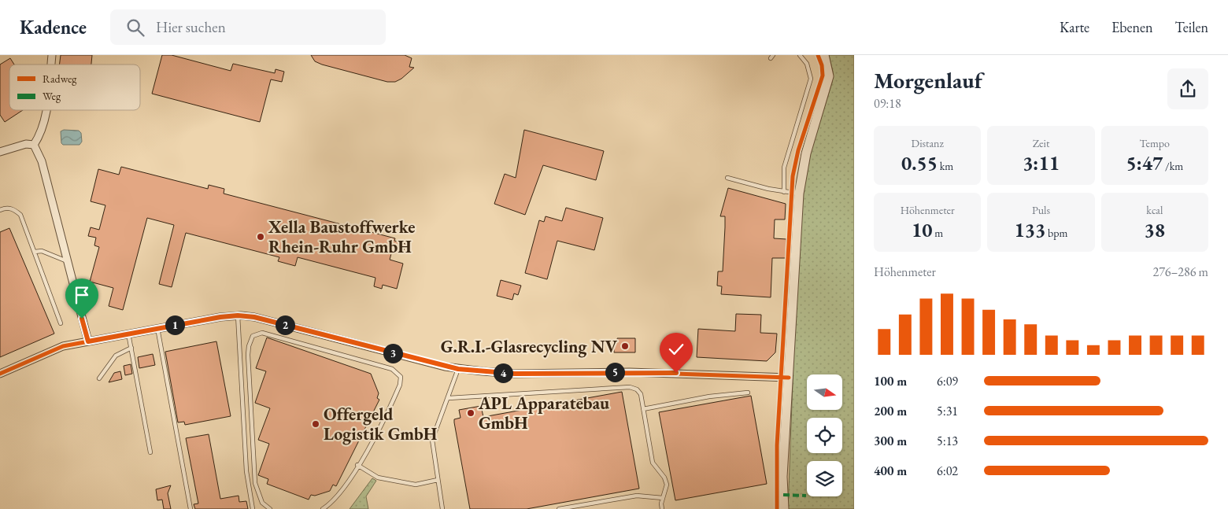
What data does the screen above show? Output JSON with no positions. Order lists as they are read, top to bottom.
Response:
{
  "places": [
    "Xella Baustoffwerke Rhein-Ruhr GmbH",
    "G.R.I.-Glasrecycling NV",
    "APL Apparatebau GmbH",
    "Offergeld Logistik GmbH"
  ],
  "legend": ["Radweg", "Weg"],
  "north": "right",
  "page": {
    "header": "Kadence",
    "search": "Hier suchen",
    "nav": ["Karte", "Ebenen", "Teilen"],
    "heading": ["Morgenlauf", "09:18"],
    "stats": [
      ["Distanz", "0.55 km"],
      ["Zeit", "3:11"],
      ["Tempo", "5:47 /km"],
      ["Höhenmeter", "10 m"],
      ["Puls", "133 bpm"],
      ["kcal", "38"]
    ],
    "chart": ["Höhenmeter", "276–286 m"],
    "pins": [
      "1",
      "2",
      "3",
      "5",
      "4"
    ],
    "list": [
      {
        "name": "100 m",
        "note": "6:09"
      },
      {
        "name": "200 m",
        "note": "5:31"
      },
      {
        "name": "300 m",
        "note": "5:13"
      },
      {
        "name": "400 m",
        "note": "6:02"
      }
    ]
  }
}
